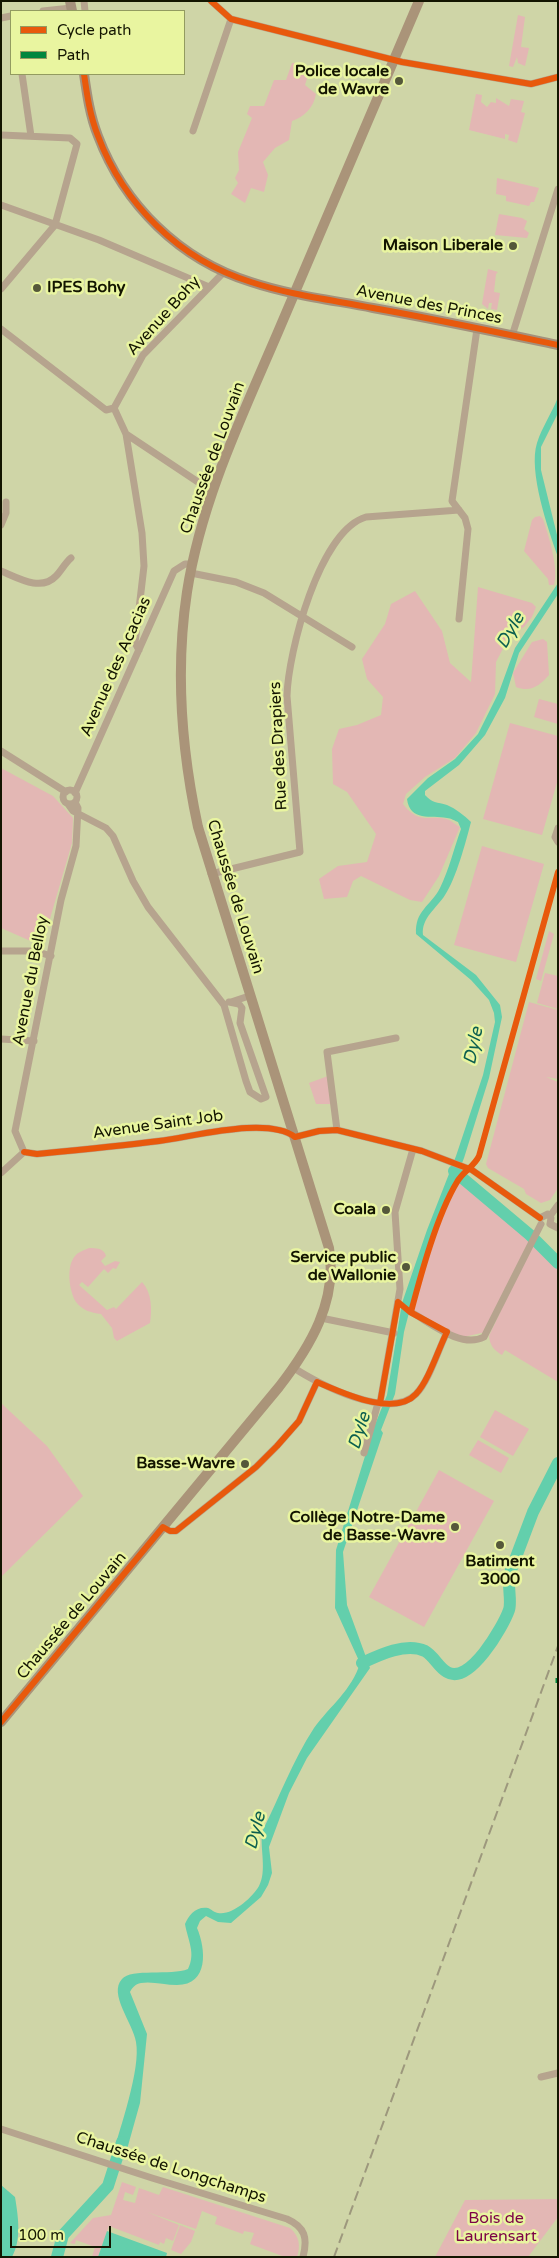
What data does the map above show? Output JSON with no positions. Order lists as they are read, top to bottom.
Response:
{
  "streets": {
    "main road": ["Avenue des Princes", "Chaussée de Louvain"],
    "street": [
      "Avenue Bohy",
      "Avenue des Acacias",
      "Rue des Drapiers",
      "Avenue du Belloy",
      "Avenue Saint Job",
      "Chaussée de Longchamps"
    ]
  },
  "crossings": [
    ["Avenue des Princes", "Avenue Bohy"],
    ["Avenue des Princes", "Chaussée de Louvain"],
    ["Chaussée de Louvain", "Avenue des Acacias"],
    ["Chaussée de Louvain", "Rue des Drapiers"],
    ["Chaussée de Louvain", "Avenue Saint Job"],
    ["Avenue du Belloy", "Avenue Saint Job"]
  ],
  "water": ["Dyle"],
  "parks": ["Bois de Laurensart"],
  "places": [
    "Police locale de Wavre",
    "Maison Liberale",
    "IPES Bohy",
    "Coala",
    "Service public de Wallonie",
    "Basse-Wavre",
    "Collège Notre-Dame de Basse-Wavre",
    "Batiment 3000"
  ],
  "legend": ["Cycle path", "Path"],
  "scale_bar": "100 m"
}
